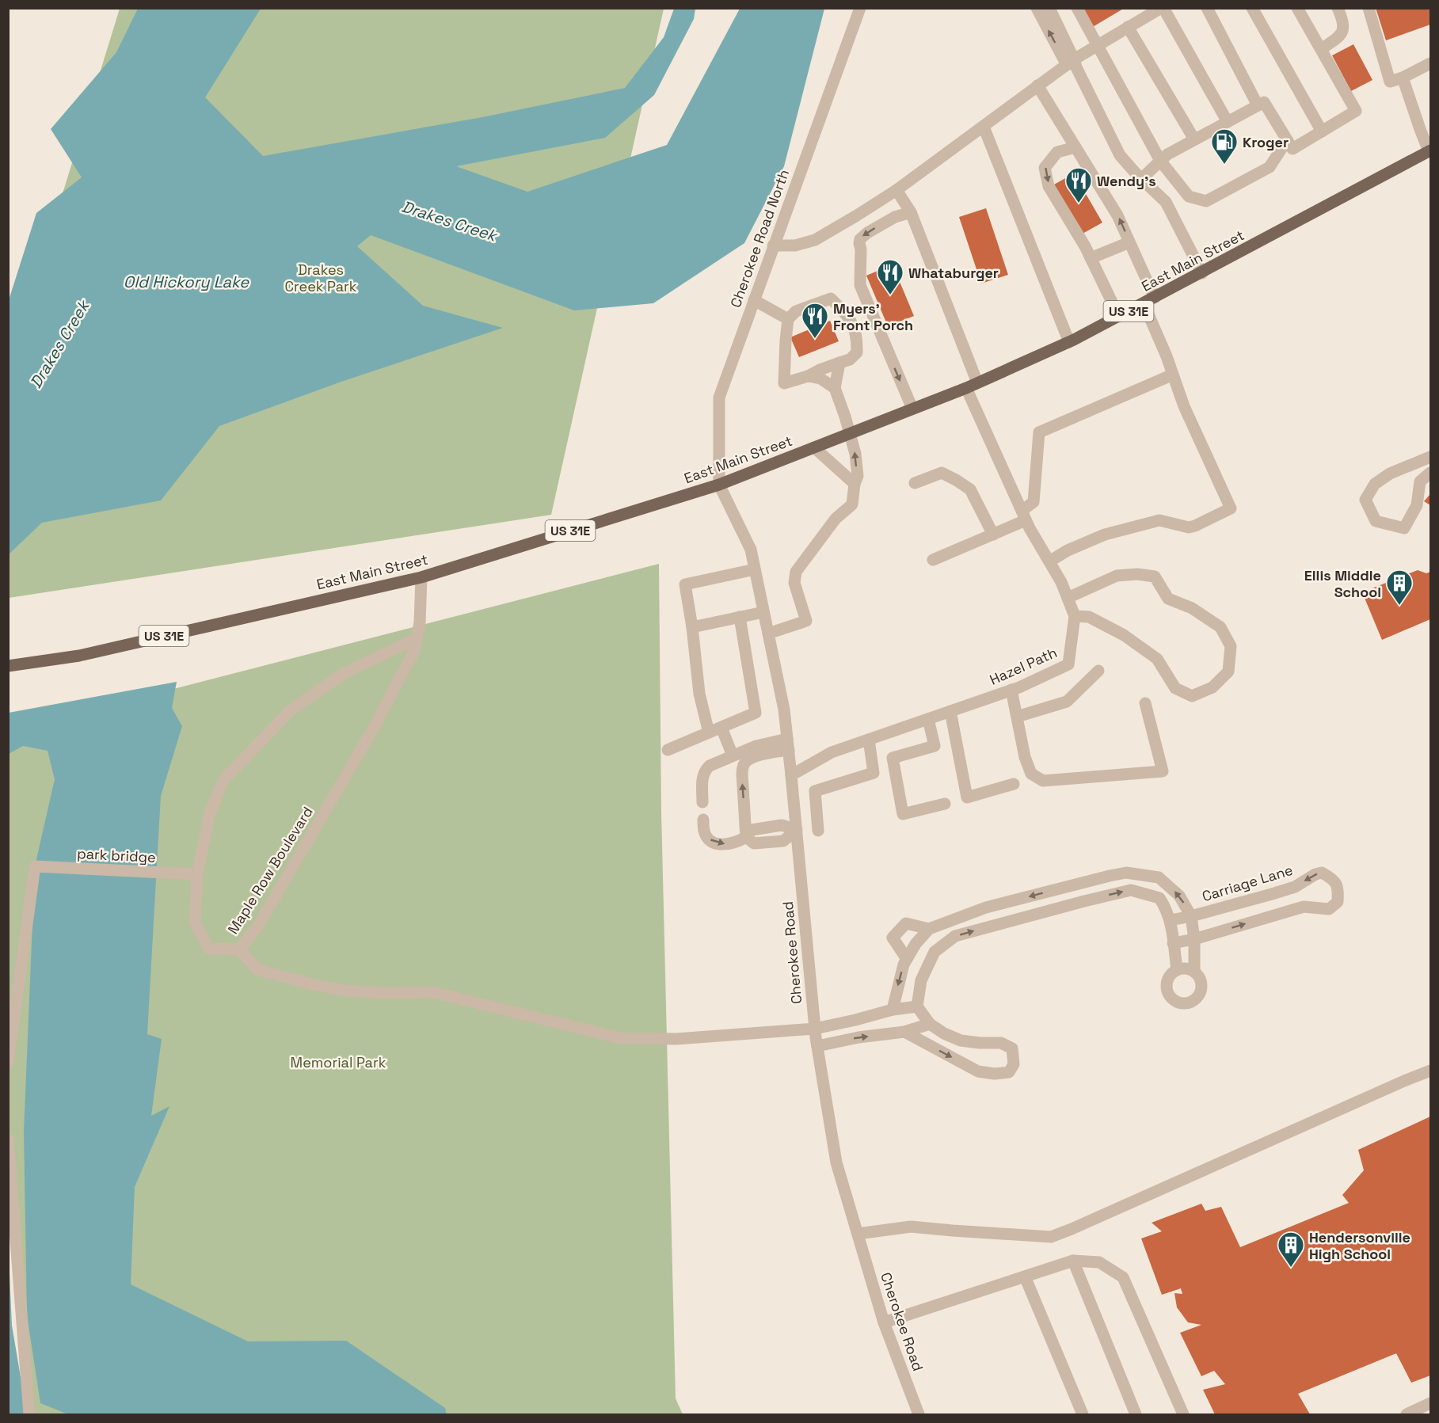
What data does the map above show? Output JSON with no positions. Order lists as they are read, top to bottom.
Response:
{
  "streets": {
    "main road": ["East Main Street", "US 31E"],
    "street": [
      "Cherokee Road North",
      "Hazel Path",
      "park bridge",
      "Maple Row Boulevard",
      "Carriage Lane",
      "Cherokee Road"
    ]
  },
  "crossings": [
    ["Cherokee Road North", "East Main Street"],
    ["Cherokee Road North", "Cherokee Road"],
    ["East Main Street", "Hazel Path"],
    ["East Main Street", "Maple Row Boulevard"],
    ["East Main Street", "Cherokee Road"],
    ["Hazel Path", "Cherokee Road"],
    ["park bridge", "Maple Row Boulevard"]
  ],
  "water": ["Drakes Creek", "Old Hickory Lake"],
  "parks": ["Drakes Creek Park", "Memorial Park"],
  "places": {
    "fuel station": ["Kroger"],
    "restaurant": ["Wendy's", "Whataburger", "Myers' Front Porch"],
    "building": ["Ellis Middle School", "Hendersonville High School"]
  }
}
